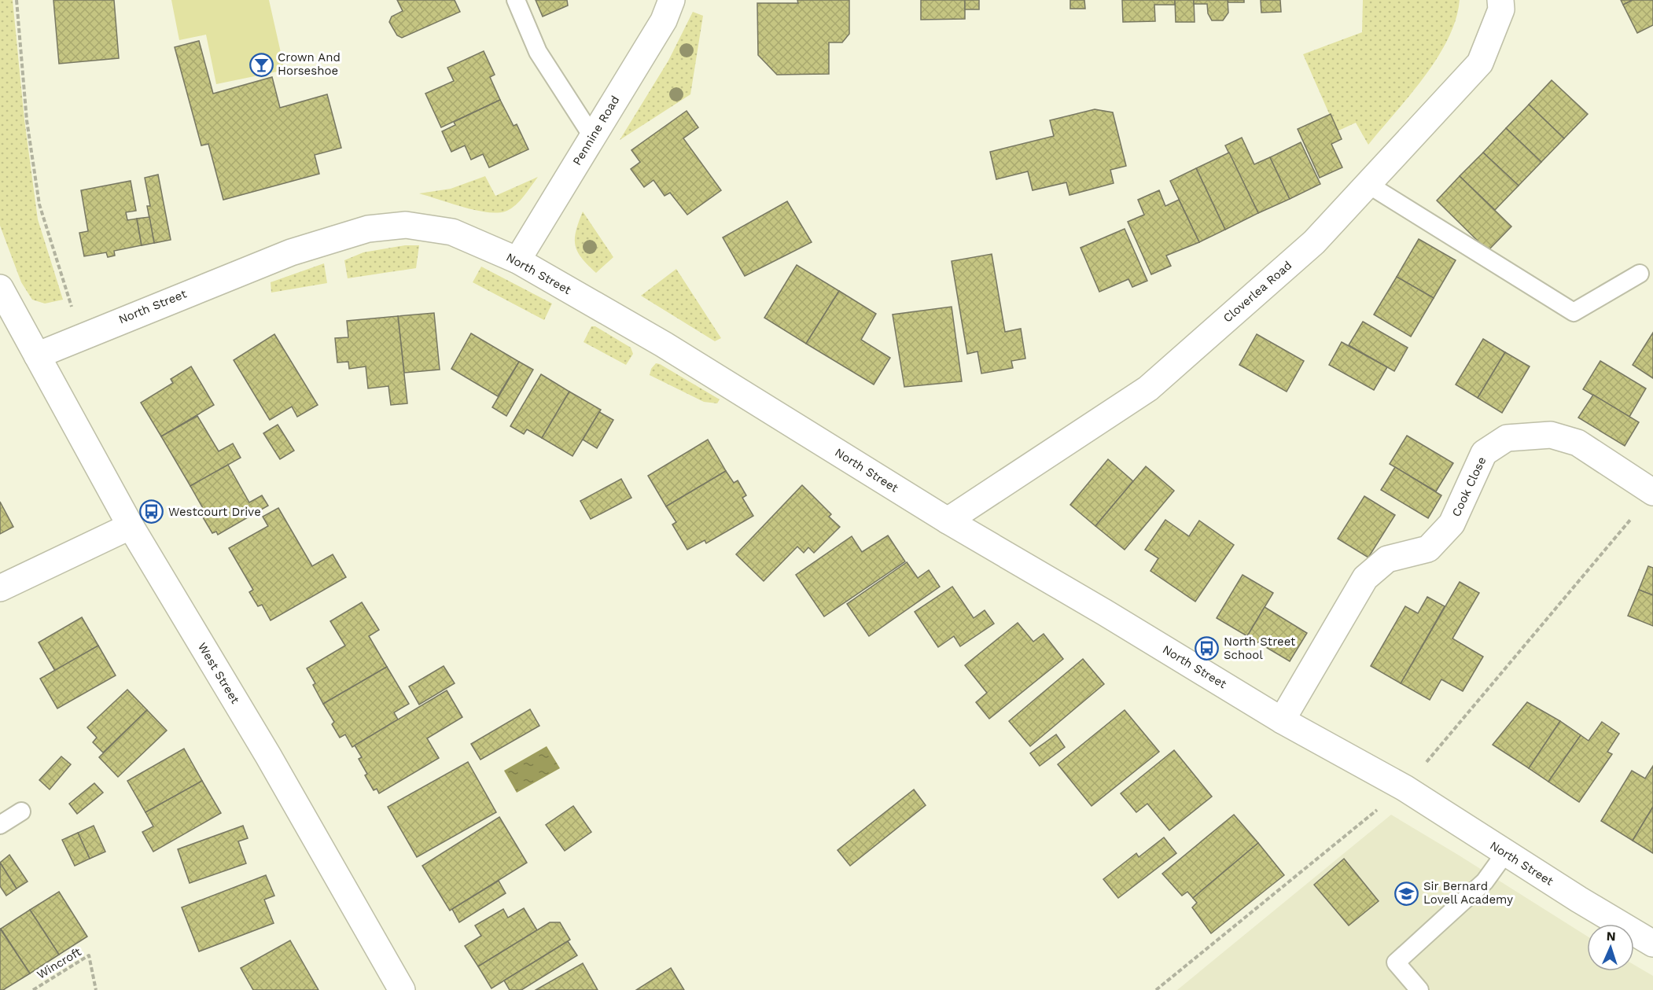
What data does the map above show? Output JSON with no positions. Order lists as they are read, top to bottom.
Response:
{
  "streets": {
    "street": [
      "Pennine Road",
      "North Street",
      "Cloverlea Road",
      "Cook Close",
      "West Street"
    ],
    "path": ["Wincroft"]
  },
  "crossings": [
    ["Pennine Road", "North Street"],
    ["North Street", "Cloverlea Road"],
    ["North Street", "Cook Close"],
    ["North Street", "West Street"]
  ],
  "places": {
    "bar": ["Crown And Horseshoe"],
    "bus stop": ["Westcourt Drive", "North Street School"],
    "school or university": ["Sir Bernard Lovell Academy"]
  },
  "north": "top"
}
